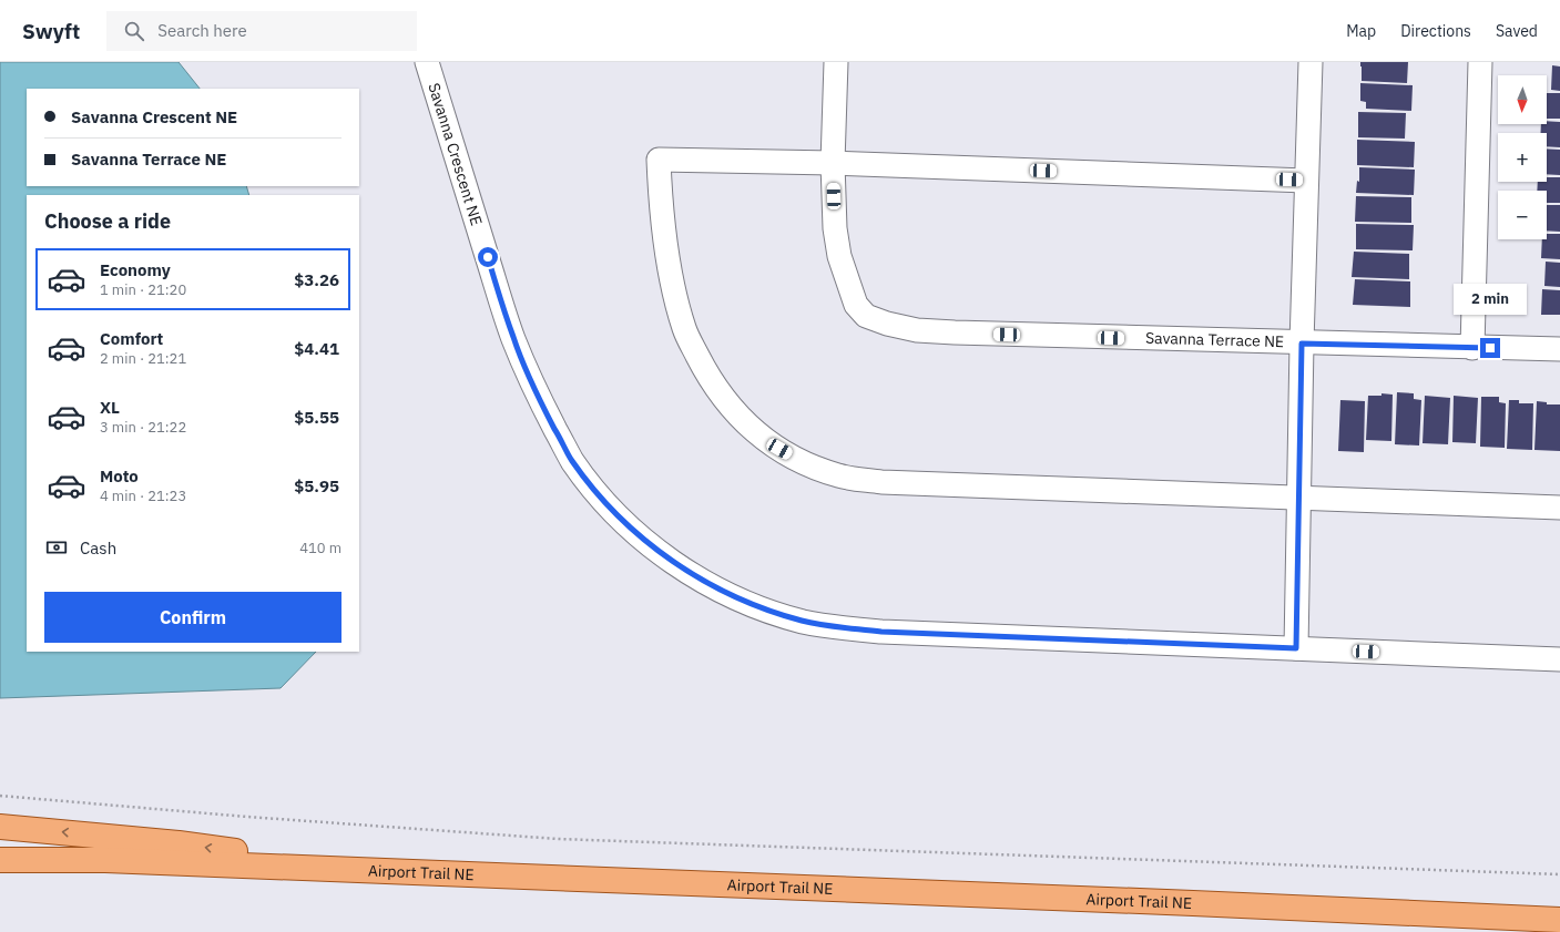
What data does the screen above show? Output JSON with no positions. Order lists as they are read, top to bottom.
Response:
{
  "streets": {
    "main road": ["Airport Trail NE"],
    "street": ["Savanna Crescent NE", "Savanna Terrace NE"]
  },
  "north": "bottom",
  "page": {
    "header": "Swyft",
    "search": "Search here",
    "nav": ["Map", "Directions", "Saved"],
    "map_buttons": ["+", "−"],
    "banner": ["Savanna Crescent NE", "Savanna Terrace NE"],
    "heading": "Choose a ride",
    "list": [
      {
        "name": "Economy",
        "note": "1 min · 21:20",
        "value": "$3.26"
      },
      {
        "name": "Comfort",
        "note": "2 min · 21:21",
        "value": "$4.41"
      },
      {
        "name": "XL",
        "note": "3 min · 21:22",
        "value": "$5.55"
      },
      {
        "name": "Moto",
        "note": "4 min · 21:23",
        "value": "$5.95"
      }
    ],
    "bubble": "2 min",
    "pay": ["Cash", "410 m"],
    "buttons": "Confirm"
  }
}
